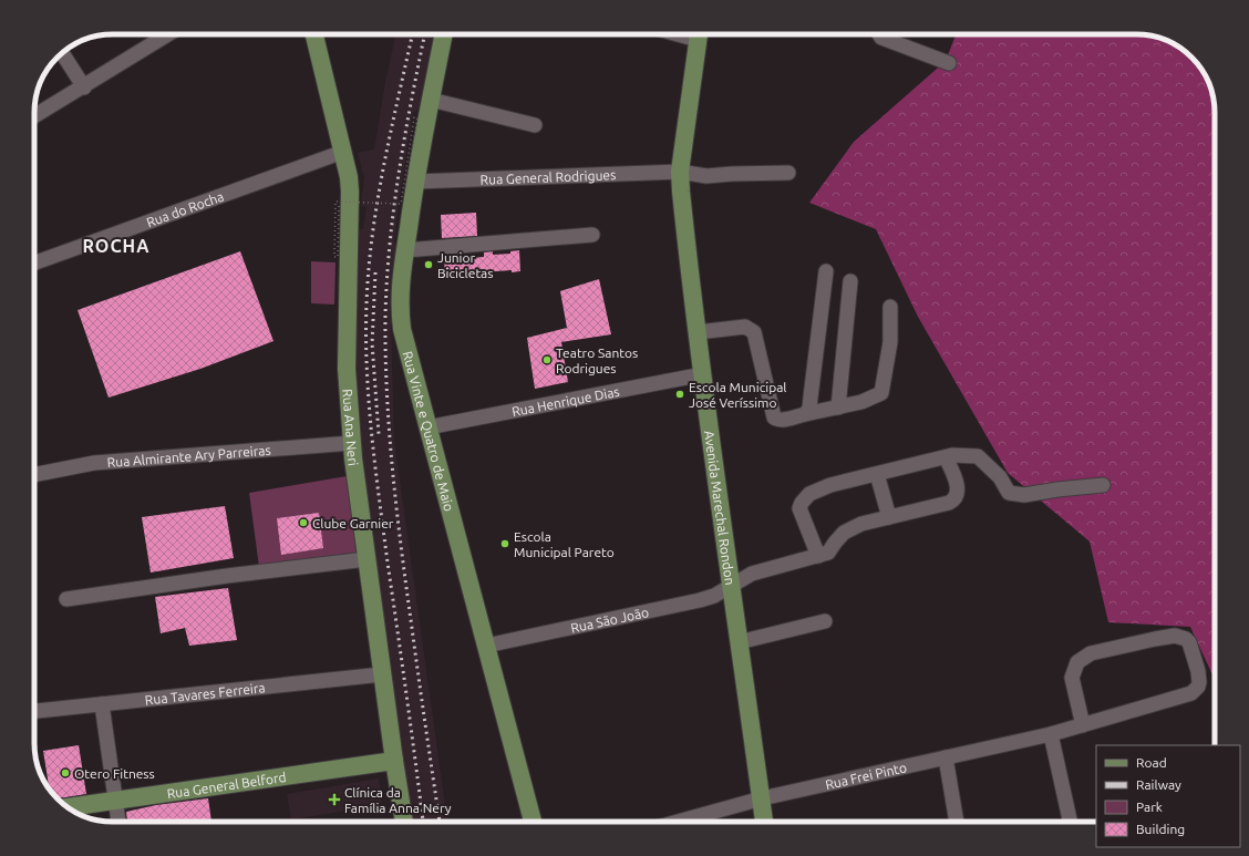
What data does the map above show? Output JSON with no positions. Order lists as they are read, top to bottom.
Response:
{
  "streets": {
    "main road": [
      "Rua Ana Neri",
      "Rua Vinte e Quatro de Maio",
      "Avenida Marechal Rondon",
      "Rua General Belford"
    ],
    "street": [
      "Rua General Rodrigues",
      "Rua do Rocha",
      "Rua Henrique Dias",
      "Rua Almirante Ary Parreiras",
      "Rua São João",
      "Rua Tavares Ferreira",
      "Rua Frei Pinto"
    ]
  },
  "crossings": [
    ["Rua General Rodrigues", "Rua Vinte e Quatro de Maio"],
    ["Rua General Rodrigues", "Avenida Marechal Rondon"],
    ["Rua do Rocha", "Rua Ana Neri"],
    ["Rua Henrique Dias", "Rua Vinte e Quatro de Maio"],
    ["Rua Henrique Dias", "Avenida Marechal Rondon"],
    ["Rua Ana Neri", "Rua Almirante Ary Parreiras"],
    ["Rua Ana Neri", "Rua Tavares Ferreira"],
    ["Rua Ana Neri", "Rua General Belford"],
    ["Rua Vinte e Quatro de Maio", "Rua São João"],
    ["Avenida Marechal Rondon", "Rua São João"],
    ["Avenida Marechal Rondon", "Rua Frei Pinto"]
  ],
  "districts": ["ROCHA"],
  "places": {
    "other": [
      "Junior Bicicletas",
      "Teatro Santos Rodrigues",
      "Escola Municipal José Veríssimo",
      "Clube Garnier",
      "Escola Municipal Pareto",
      "Otero Fitness"
    ],
    "health": ["Clínica da Família Anna Nery"]
  },
  "legend": [
    "Road",
    "Railway",
    "Park",
    "Building"
  ]
}
